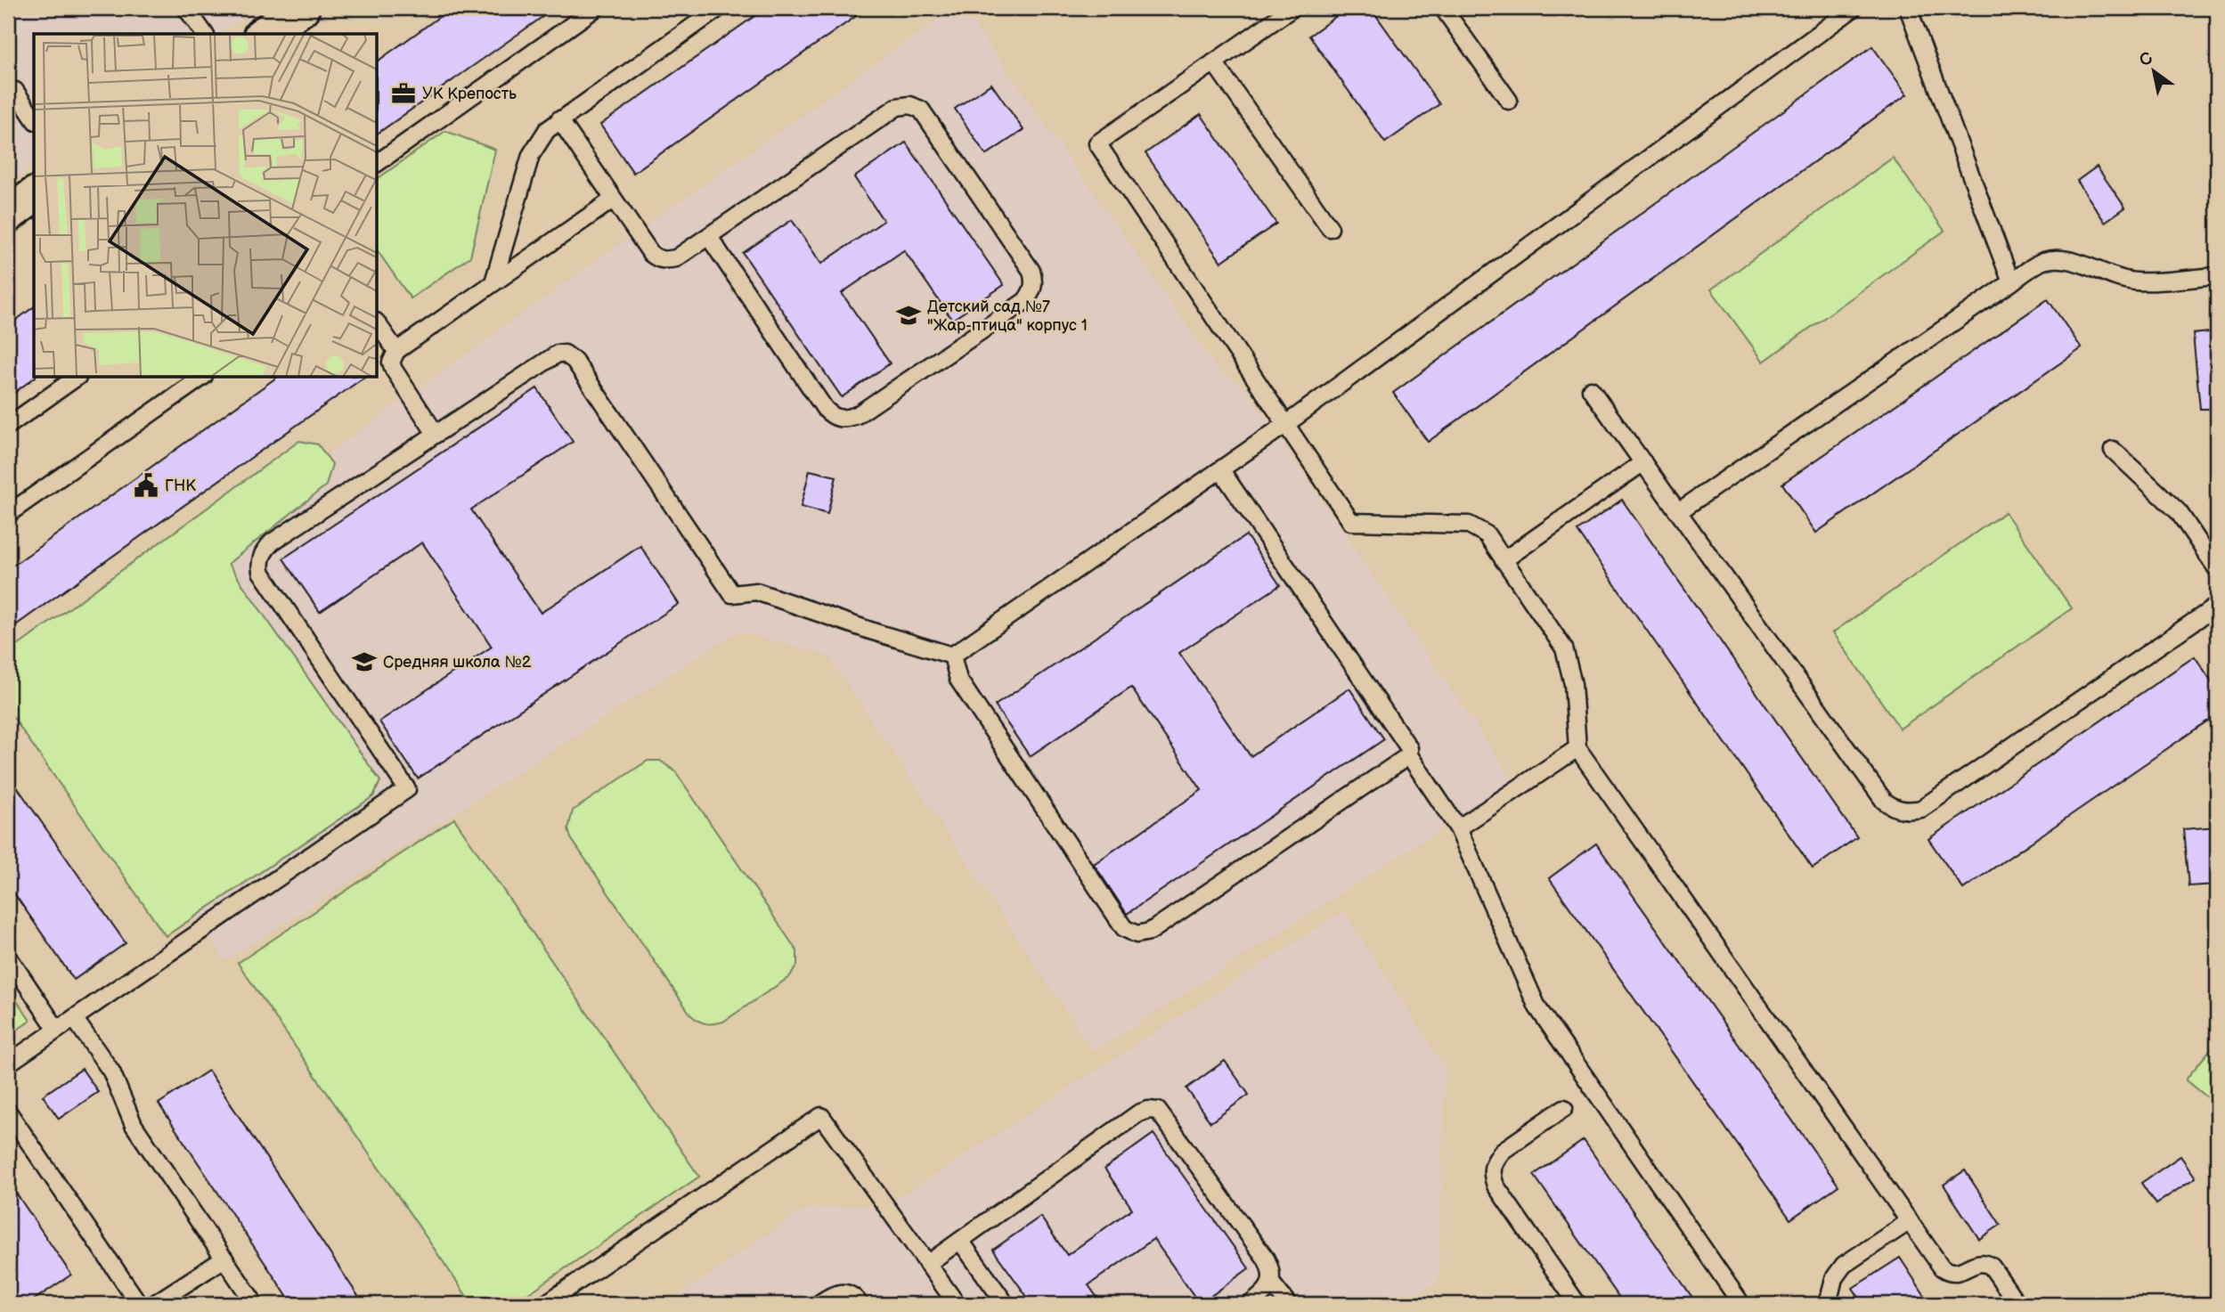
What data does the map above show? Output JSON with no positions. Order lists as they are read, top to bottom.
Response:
{
  "places": {
    "office": ["УК Крепость"],
    "school or university": ["Детский сад №7 \"Жар-птица\" корпус 1", "Средняя школа №2"],
    "public building": ["ГНК"]
  },
  "north": "top left"
}
